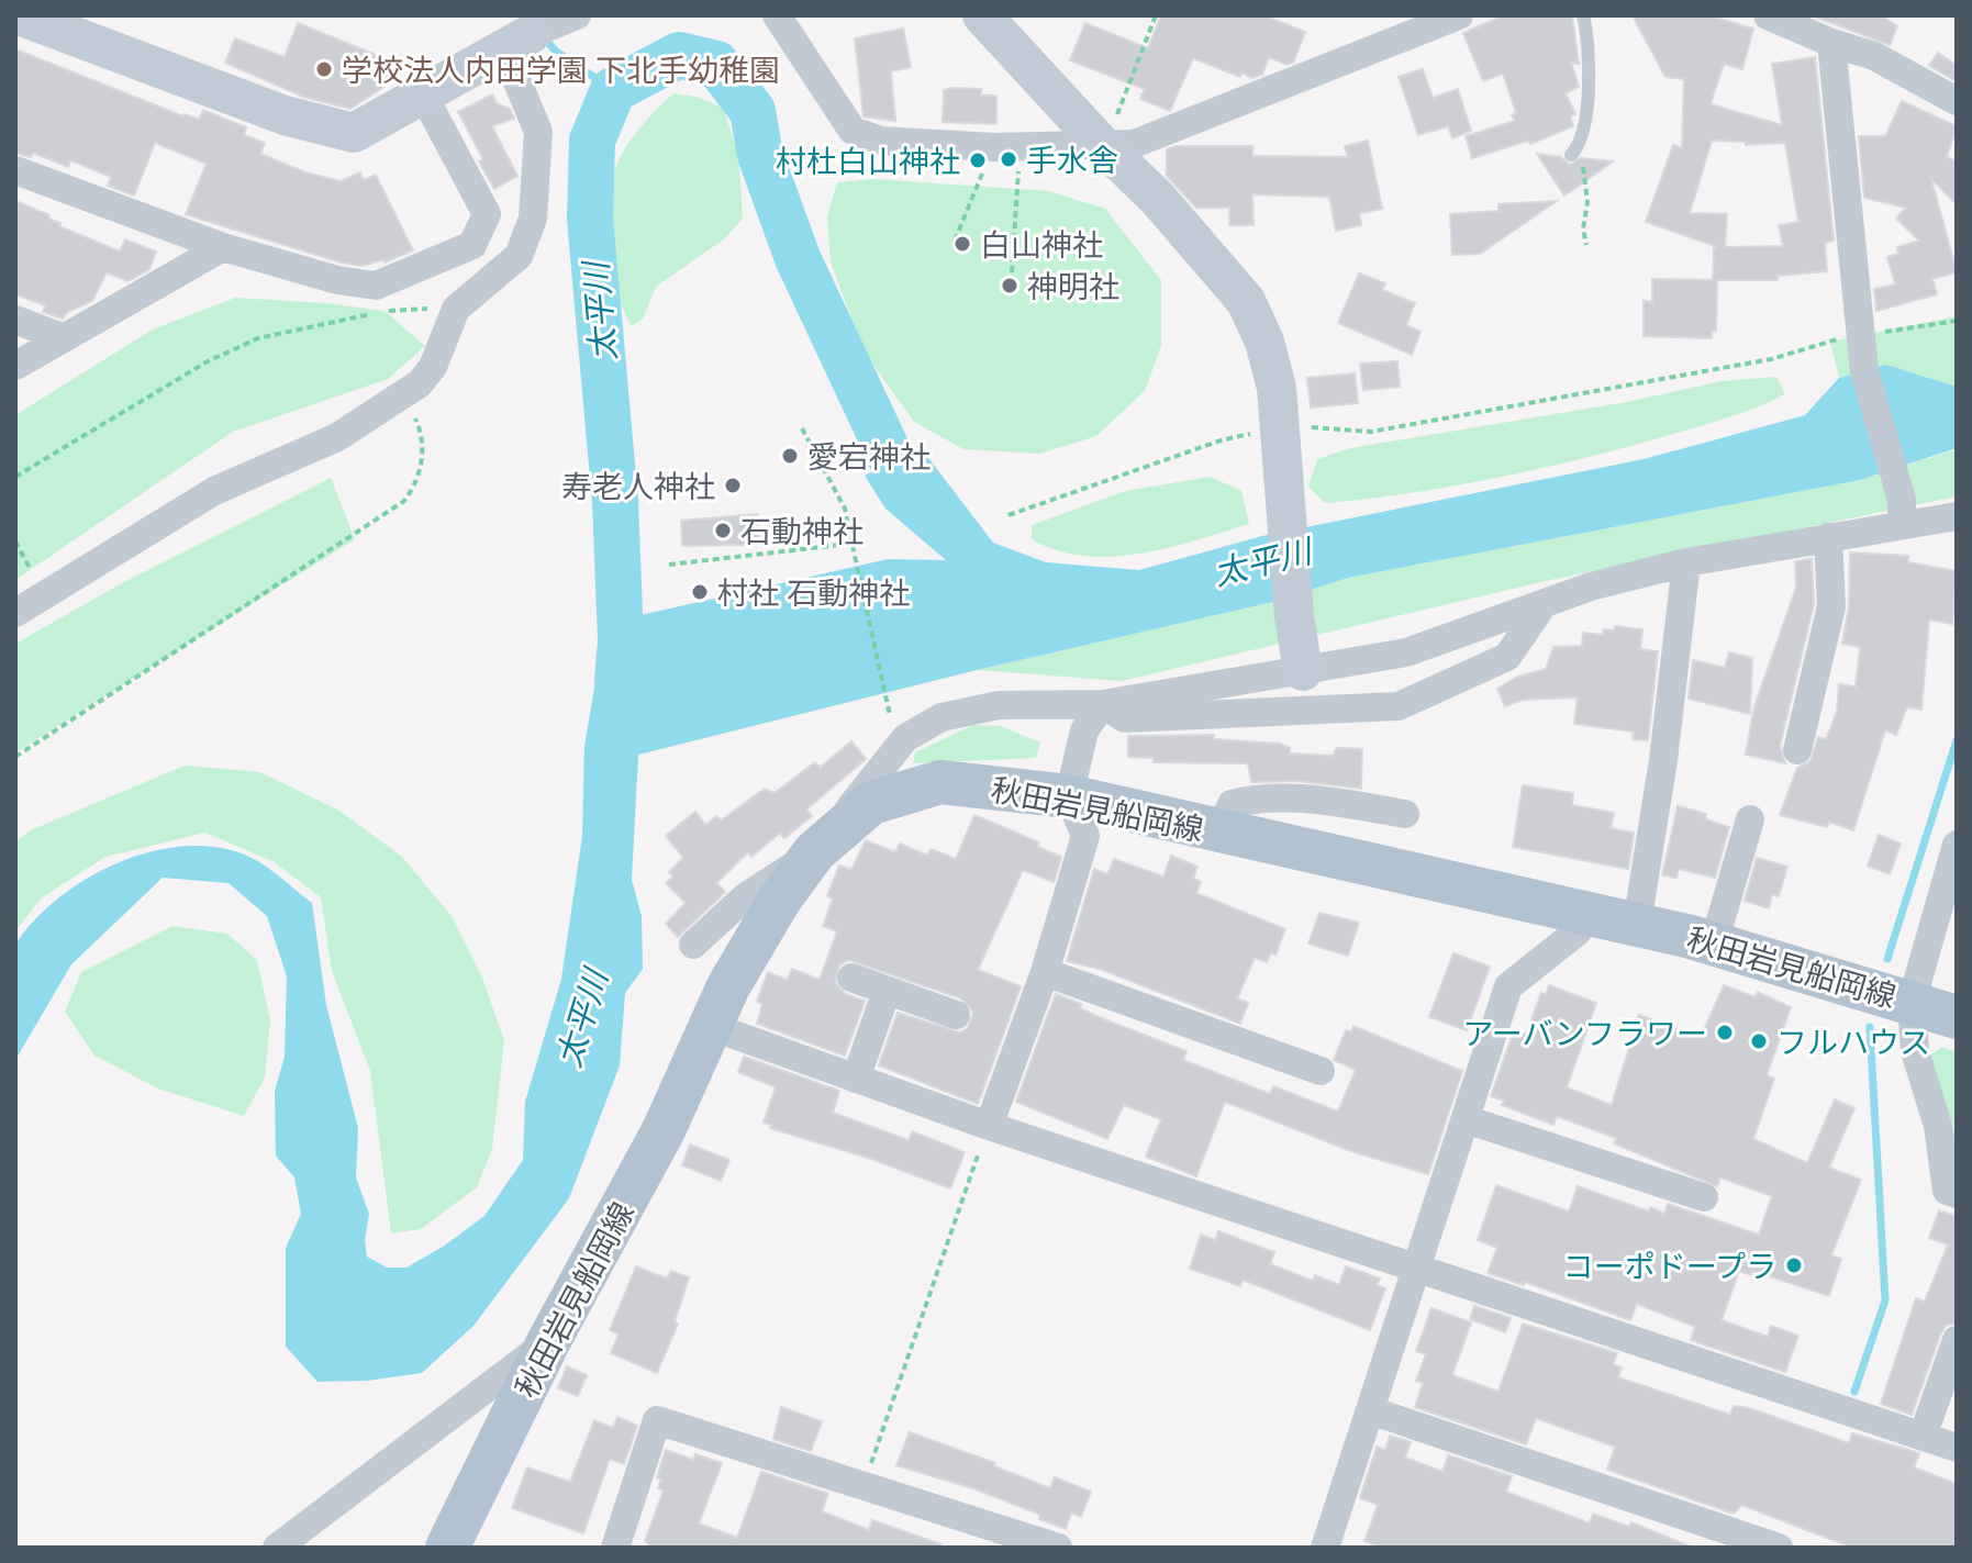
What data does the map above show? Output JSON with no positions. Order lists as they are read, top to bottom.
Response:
{
  "streets": {
    "main road": ["秋田岩見船岡線"]
  },
  "water": ["太平川"],
  "places": [
    "学校法人内田学園 下北手幼稚園",
    "手水舎",
    "村杜白山神社",
    "白山神社",
    "神明社",
    "愛宕神社",
    "寿老人神社",
    "石動神社",
    "村社 石動神社",
    "アーバンフラワー",
    "フルハウス",
    "コーポドープラ"
  ]
}
